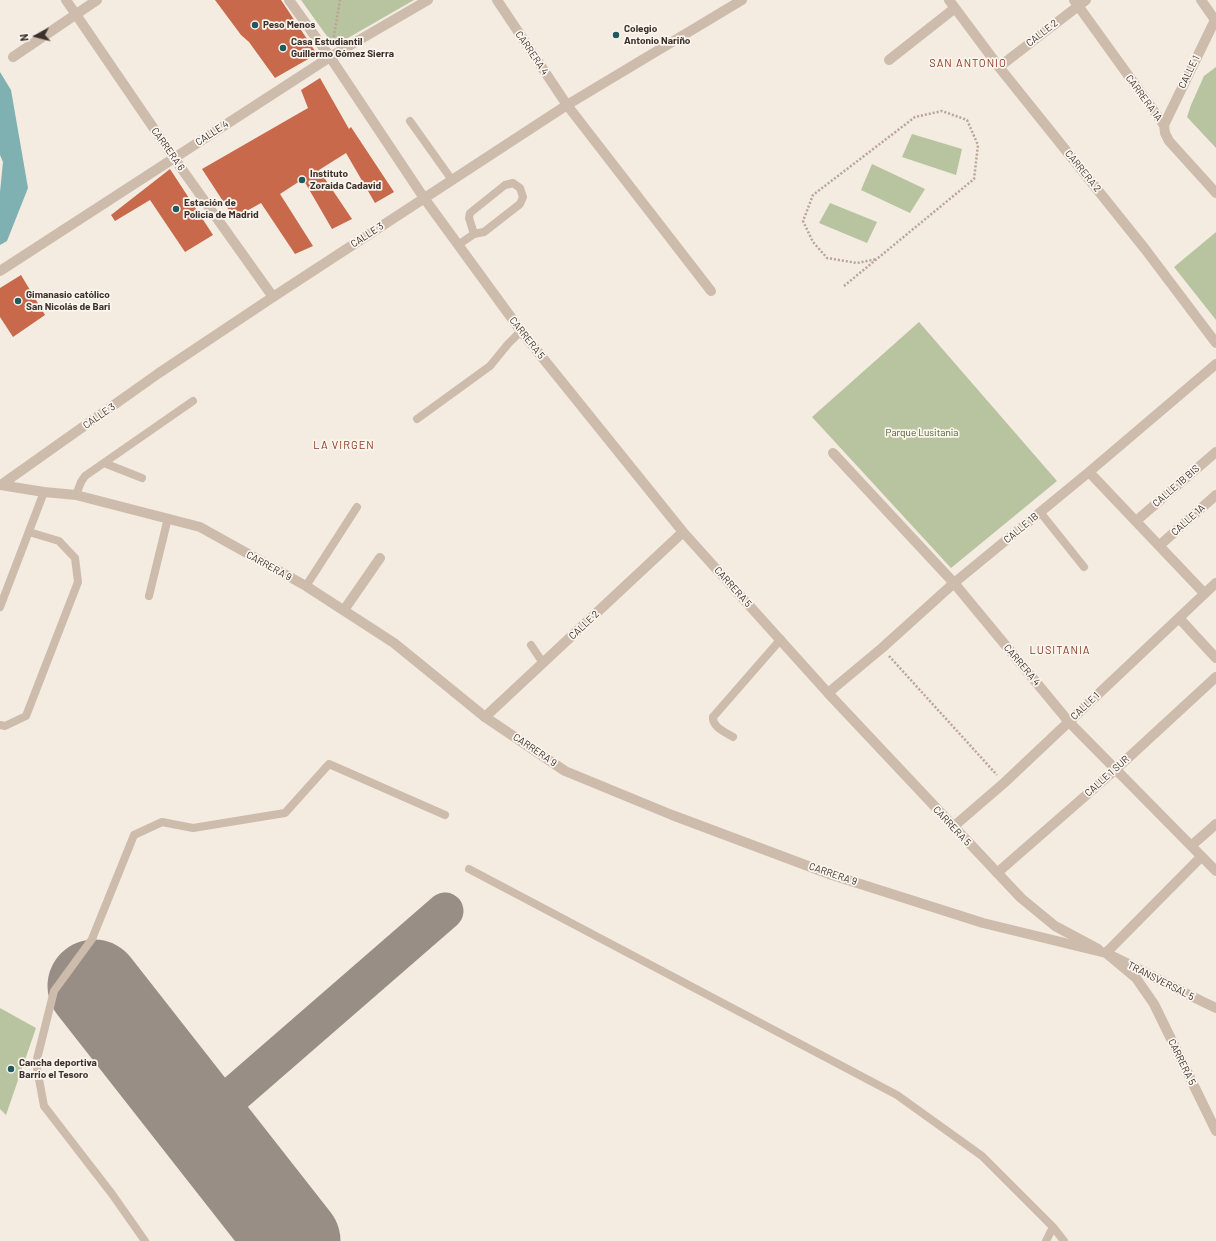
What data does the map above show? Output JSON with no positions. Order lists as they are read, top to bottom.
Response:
{
  "streets": {
    "street": [
      "CALLE 2",
      "CARRERA 4",
      "CALLE 1",
      "CARRERA 1A",
      "CALLE 4",
      "CARRERA 6",
      "CARRERA 2",
      "CALLE 3",
      "CARRERA 5",
      "CALLE 1B BIS",
      "CALLE 1A",
      "CALLE 1B",
      "CARRERA 9",
      "CALLE 1 SUR",
      "TRANSVERSAL 5"
    ]
  },
  "crossings": [
    ["CALLE 2", "CARRERA 1A"],
    ["CALLE 2", "CARRERA 2"],
    ["CALLE 2", "CARRERA 5"],
    ["CALLE 2", "CARRERA 9"],
    ["CARRERA 4", "CALLE 1"],
    ["CARRERA 4", "CALLE 3"],
    ["CARRERA 4", "CALLE 1B"],
    ["CARRERA 4", "CALLE 1 SUR"],
    ["CALLE 1", "CARRERA 1A"],
    ["CALLE 1", "CARRERA 5"],
    ["CALLE 4", "CARRERA 6"],
    ["CALLE 4", "CARRERA 5"],
    ["CARRERA 6", "CALLE 3"],
    ["CALLE 3", "CARRERA 5"],
    ["CALLE 3", "CARRERA 9"],
    ["CARRERA 5", "CALLE 1B"],
    ["CARRERA 5", "CARRERA 9"],
    ["CARRERA 5", "CALLE 1 SUR"],
    ["CARRERA 5", "TRANSVERSAL 5"],
    ["CARRERA 9", "TRANSVERSAL 5"]
  ],
  "districts": ["SAN ANTONIO", "LA VIRGEN", "LUSITANIA"],
  "parks": ["Parque Lusitania"],
  "places": [
    "Peso Menos",
    "Colegio Antonio Nariño",
    "Casa Estudiantil Guillermo Gómez Sierra",
    "Instituto Zoraida Cadavid",
    "Estación de Policia de Madrid",
    "Gimanasio católico San Nicolás de Bari",
    "Cancha deportiva Barrio el Tesoro"
  ],
  "north": "left"
}
